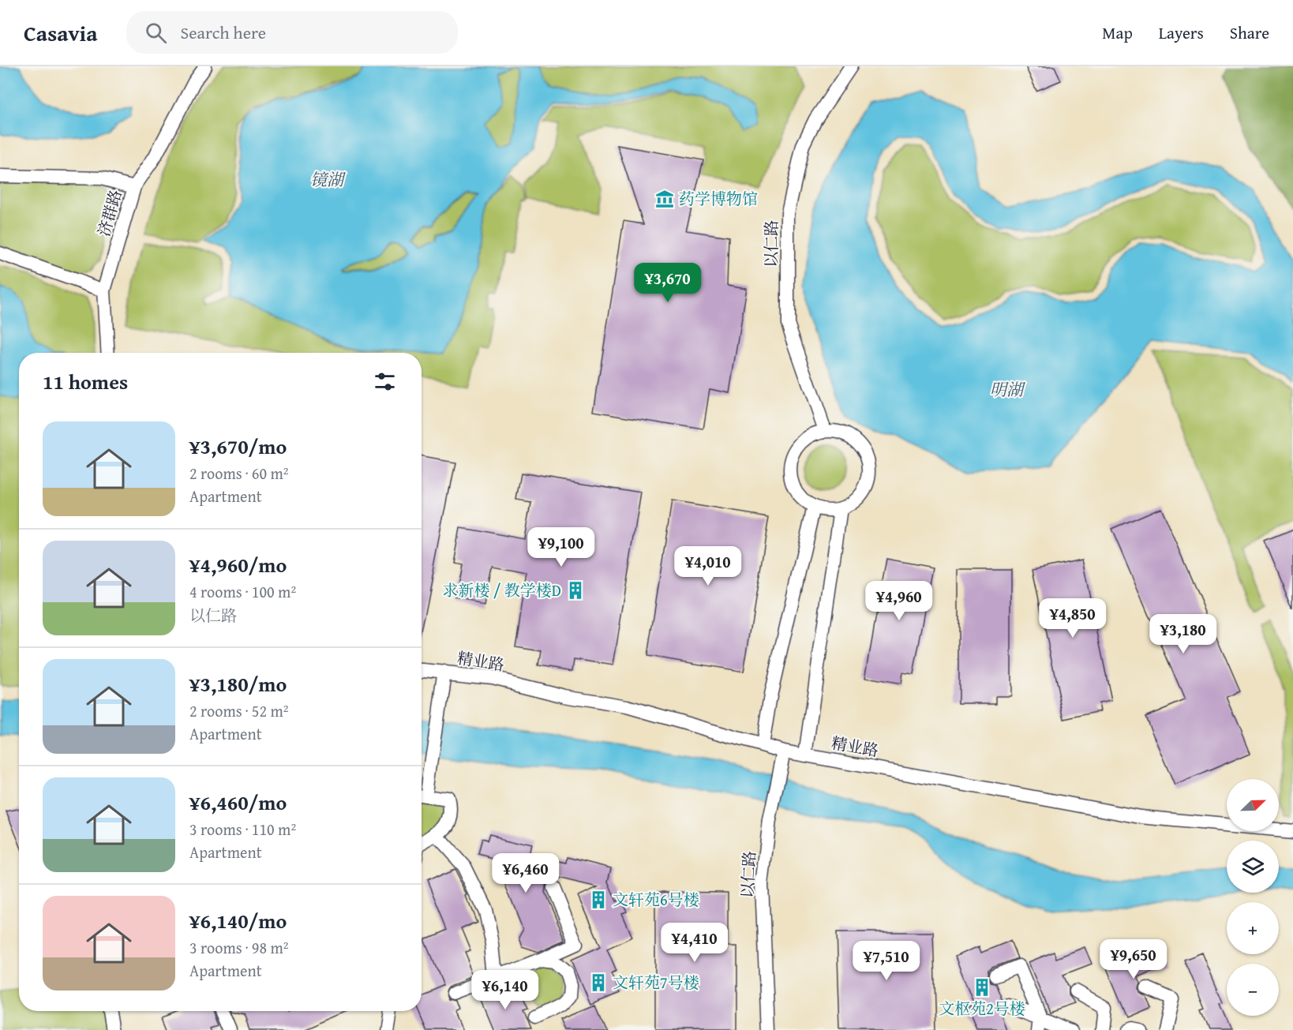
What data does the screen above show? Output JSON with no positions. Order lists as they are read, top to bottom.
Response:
{
  "streets": {
    "street": ["济群路", "以仁路", "精业路"]
  },
  "crossings": [
    ["以仁路", "精业路"]
  ],
  "water": ["镜湖", "明湖"],
  "places": {
    "museum": ["药学博物馆"],
    "building": [
      "求新楼 / 教学楼D",
      "文轩苑6号楼",
      "文轩苑7号楼",
      "文枢苑2号楼"
    ]
  },
  "north": "top right",
  "page": {
    "header": "Casavia",
    "search": "Search here",
    "nav": ["Map", "Layers", "Share"],
    "price": [
      "¥3,670",
      "¥9,100",
      "¥4,010",
      "¥4,960",
      "¥4,850",
      "¥3,180",
      "¥6,460",
      "¥4,410",
      "¥9,650",
      "¥7,510",
      "¥6,140"
    ],
    "heading": "11 homes",
    "list": [
      {
        "name": "¥3,670/mo",
        "note": "2 rooms · 60 m² · Apartment"
      },
      {
        "name": "¥4,960/mo",
        "note": "4 rooms · 100 m² · 以仁路"
      },
      {
        "name": "¥3,180/mo",
        "note": "2 rooms · 52 m² · Apartment"
      },
      {
        "name": "¥6,460/mo",
        "note": "3 rooms · 110 m² · Apartment"
      },
      {
        "name": "¥6,140/mo",
        "note": "3 rooms · 98 m² · Apartment"
      }
    ],
    "map_buttons": ["+", "−"]
  }
}
